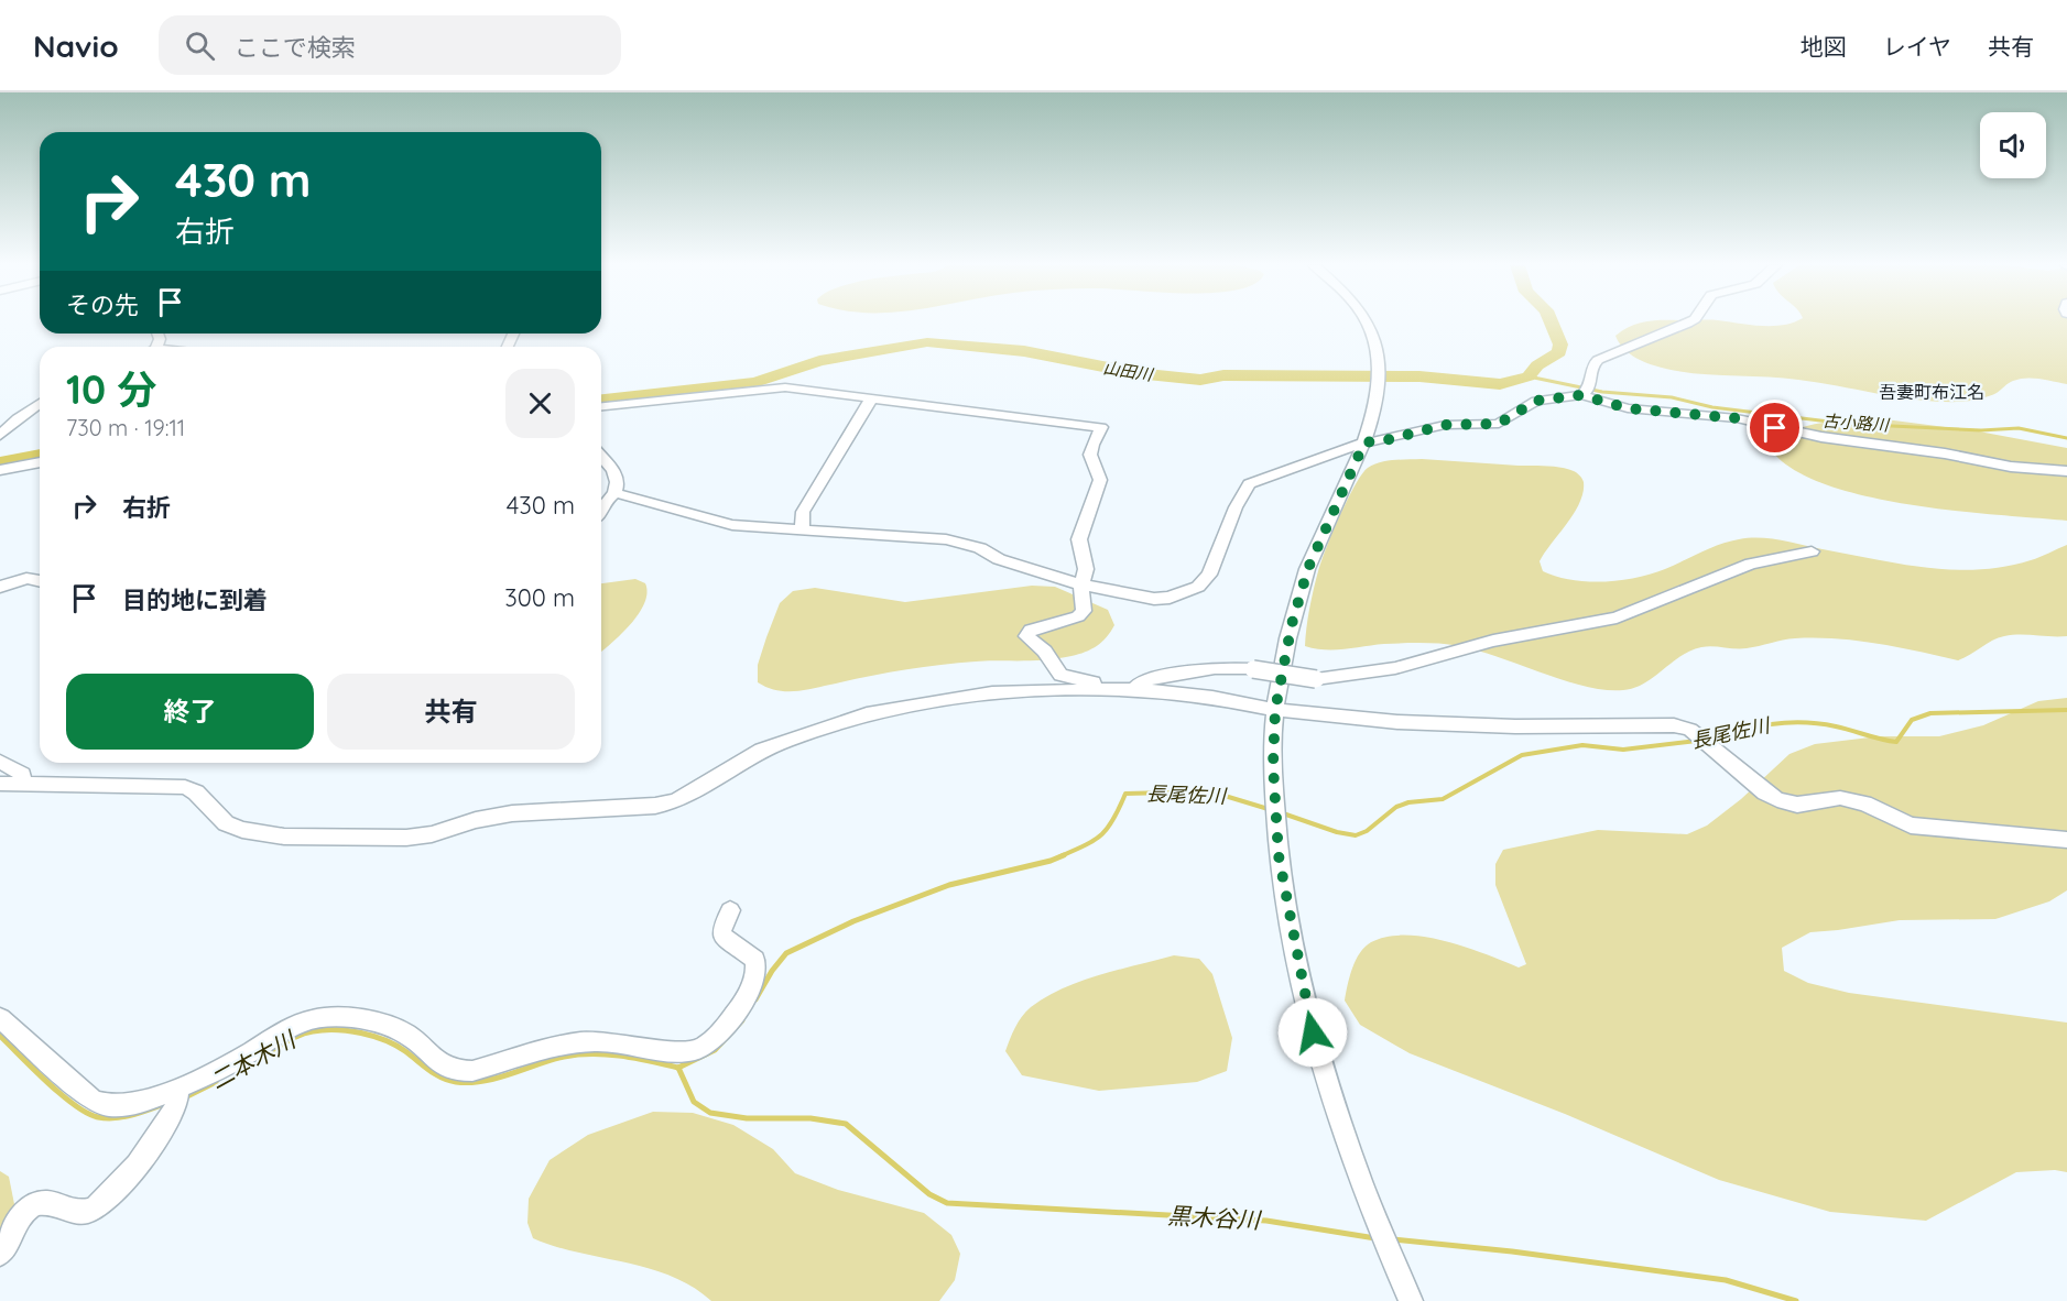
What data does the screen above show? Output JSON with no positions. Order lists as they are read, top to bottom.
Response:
{
  "districts": ["吾妻町布江名"],
  "water": [
    "山田川",
    "古小路川",
    "長尾佐川",
    "二本木川",
    "黒木谷川"
  ],
  "page": {
    "header": "Navio",
    "search": "ここで検索",
    "nav": ["地図", "レイヤ", "共有"],
    "turn": ["430 m", "右折"],
    "then": "その先",
    "heading": ["10 分", "730 m · 19:11"],
    "list": [
      {
        "name": "右折",
        "value": "430 m"
      },
      {
        "name": "目的地に到着",
        "value": "300 m"
      }
    ],
    "buttons": ["終了", "共有"]
  }
}
